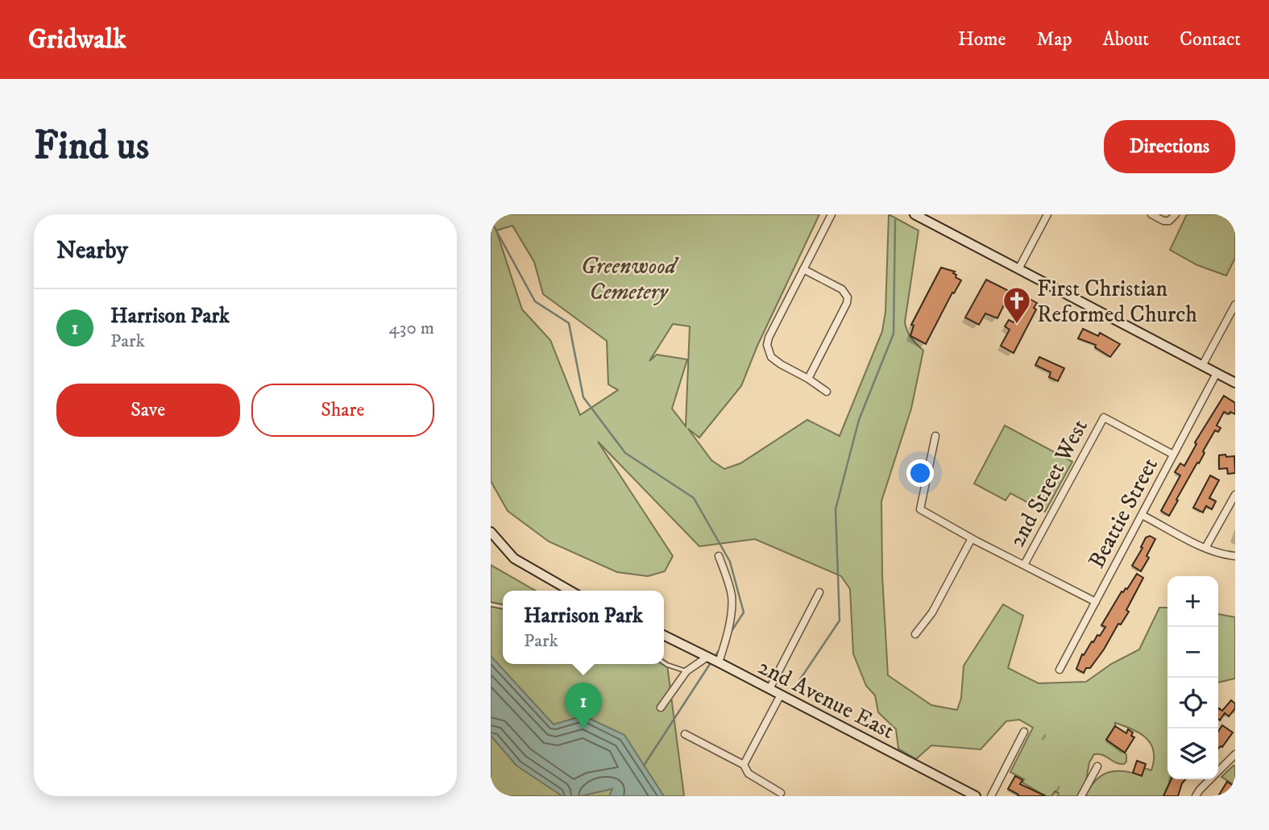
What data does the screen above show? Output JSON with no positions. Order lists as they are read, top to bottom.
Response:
{
  "streets": {
    "main road": ["2nd Avenue East"],
    "street": ["2nd Street West", "Beattie Street"]
  },
  "crossings": [
    ["2nd Street West", "Beattie Street"]
  ],
  "parks": ["Greenwood Cemetery"],
  "places": {
    "church": ["First Christian Reformed Church"]
  },
  "page": {
    "header": "Gridwalk",
    "nav": [
      "Home",
      "Map",
      "About",
      "Contact"
    ],
    "buttons": [
      "Directions",
      ["Save", "Share"]
    ],
    "title": "Find us",
    "heading": "Nearby",
    "list": [
      {
        "mark": "1",
        "name": "Harrison Park",
        "note": "Park",
        "value": "430 m"
      }
    ],
    "map_buttons": ["+", "−"],
    "popup": ["Harrison Park", "Park"],
    "pins": "1"
  }
}
